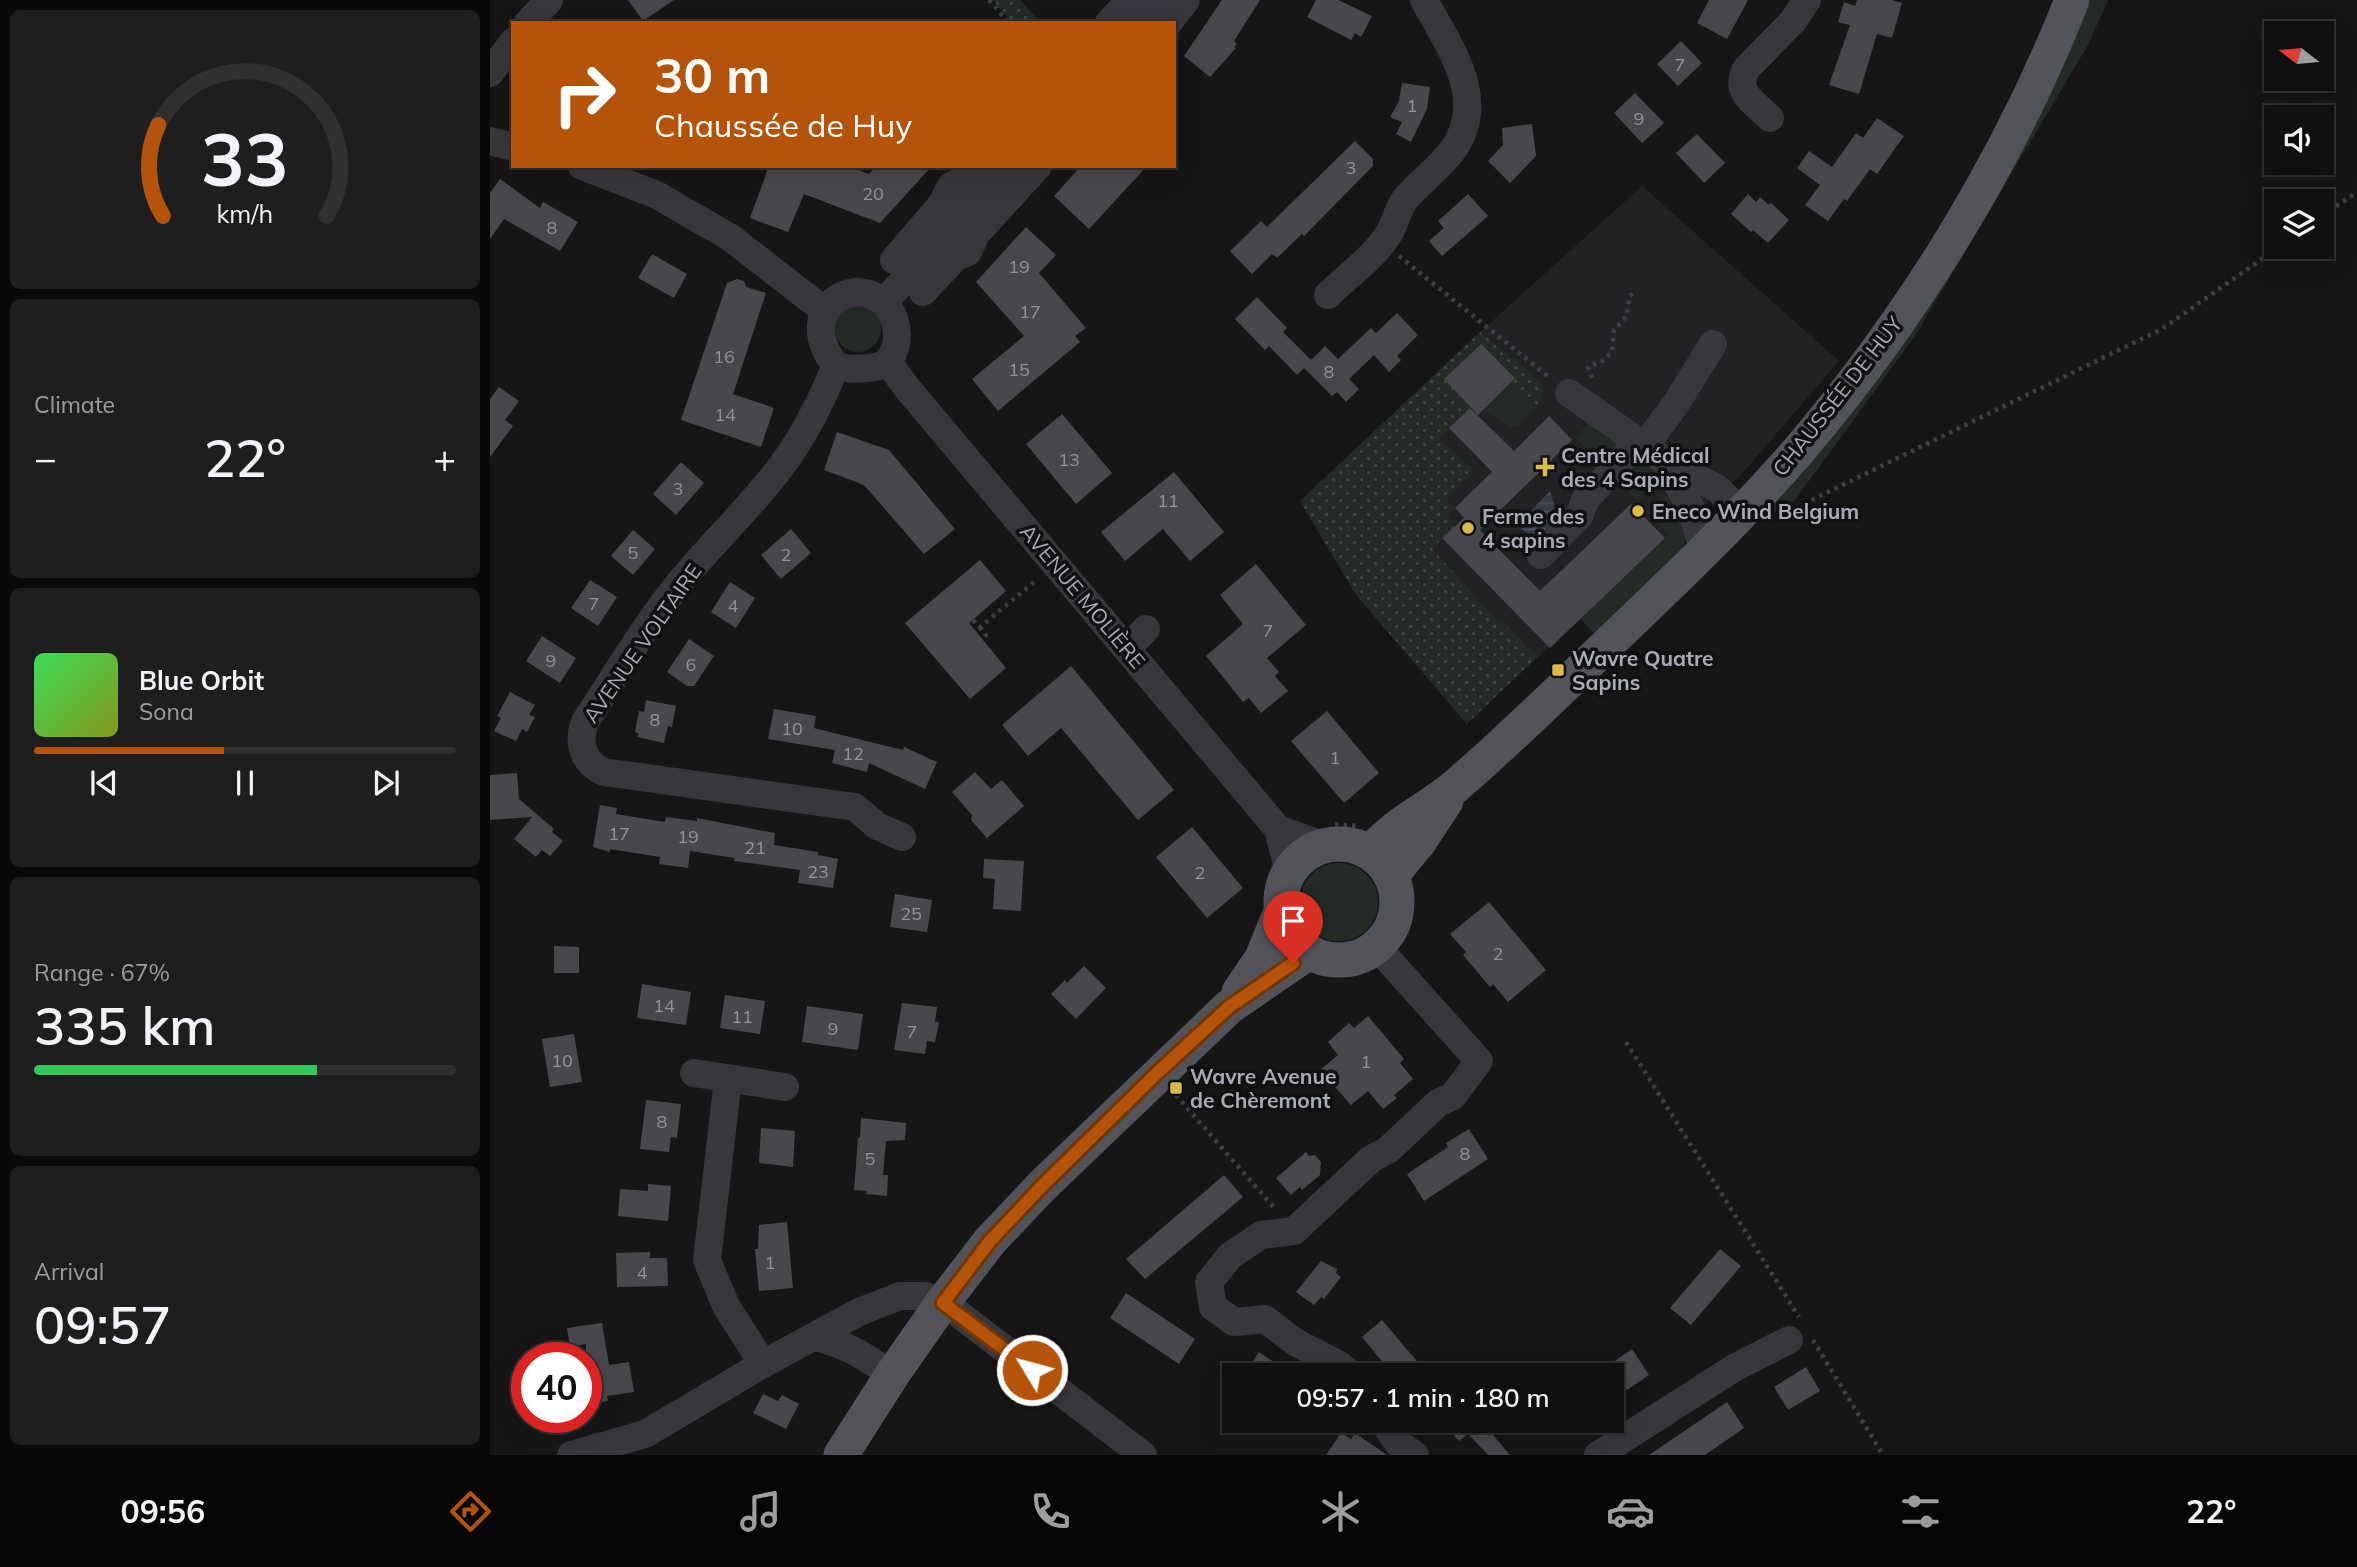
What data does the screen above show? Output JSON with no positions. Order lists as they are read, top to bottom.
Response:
{
  "streets": {
    "main road": ["CHAUSSÉE DE HUY"],
    "street": ["AVENUE MOLIÈRE", "AVENUE VOLTAIRE"]
  },
  "crossings": [
    ["CHAUSSÉE DE HUY", "AVENUE MOLIÈRE"],
    ["AVENUE MOLIÈRE", "AVENUE VOLTAIRE"]
  ],
  "places": {
    "health": ["Centre Médical des 4 Sapins"],
    "other": ["Eneco Wind Belgium", "Ferme des 4 sapins"],
    "transit": ["Wavre Quatre Sapins", "Wavre Avenue de Chèremont"]
  },
  "house_numbers": [
    "7",
    "1",
    "9",
    "3",
    "20",
    "8",
    "19",
    "17",
    "16",
    "15",
    "8",
    "14",
    "13",
    "3",
    "11",
    "5",
    "2",
    "7",
    "4",
    "7",
    "9",
    "6",
    "8",
    "10",
    "12",
    "1",
    "17",
    "19",
    "21",
    "23",
    "2",
    "25",
    "2",
    "14",
    "11",
    "9",
    "7",
    "10",
    "1",
    "8",
    "8",
    "5",
    "1",
    "4"
  ],
  "north": "left",
  "page": {
    "turn": ["30 m", "Chaussée de Huy"],
    "tile": [
      "Climate",
      ["Range · 67%", "335 km"],
      ["Arrival", "09:57"]
    ],
    "heat": ["−", "22°", "+"],
    "song": ["Blue Orbit", "Sona"],
    "limit": "40",
    "trip": "09:57 · 1 min · 180 m",
    "tabs": ["09:56", "22°"],
    "gauge": ["33", "km/h"]
  }
}
